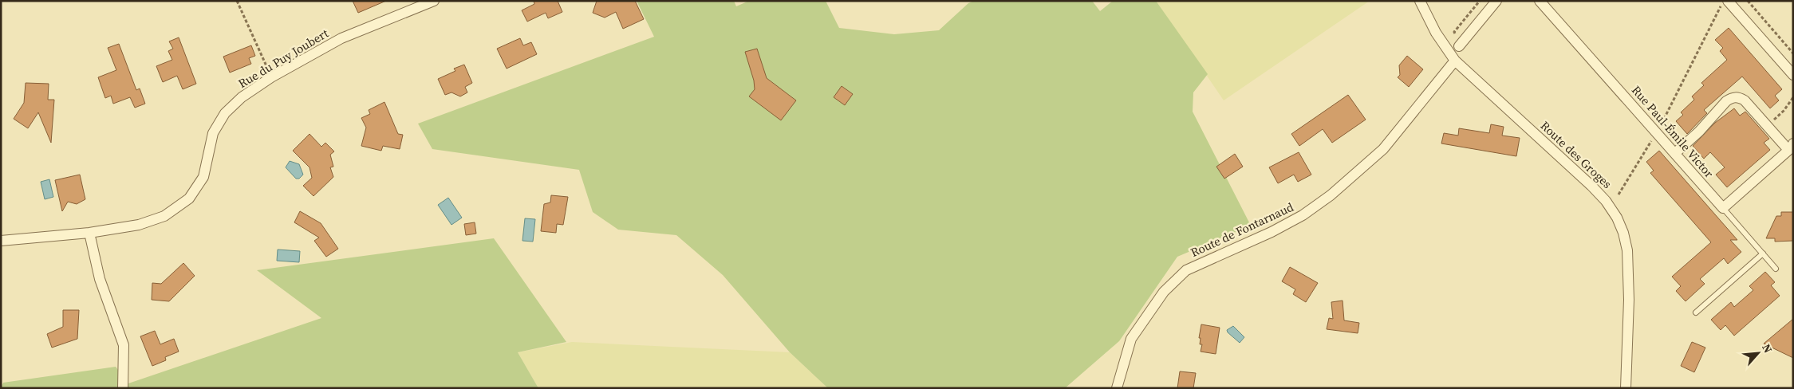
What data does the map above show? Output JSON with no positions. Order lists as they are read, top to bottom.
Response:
{
  "streets": {
    "street": [
      "Rue du Puy Joubert",
      "Rue Paul-Émile Victor",
      "Route des Groges",
      "Route de Fontarnaud"
    ]
  },
  "crossings": [
    ["Route des Groges", "Route de Fontarnaud"]
  ],
  "north": "top right"
}
